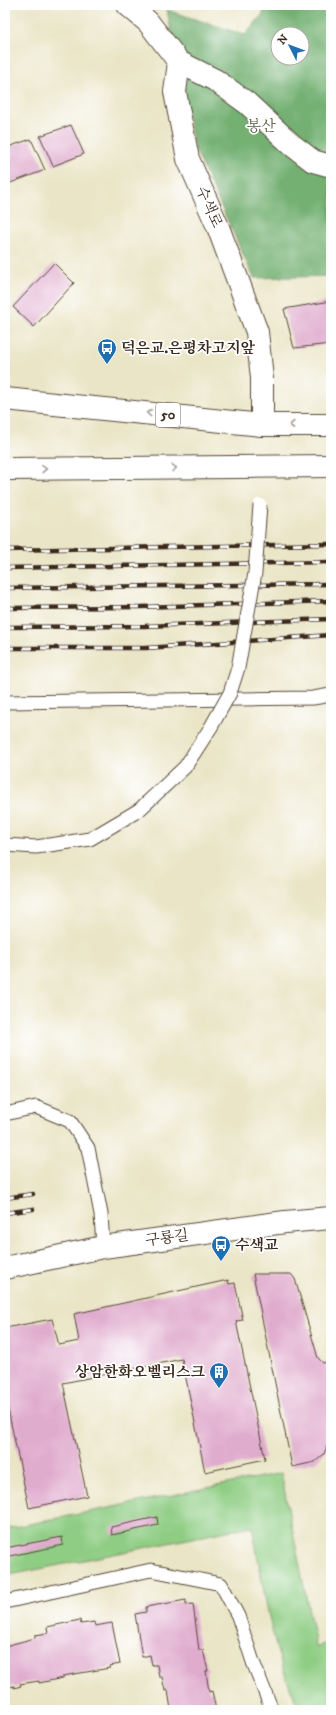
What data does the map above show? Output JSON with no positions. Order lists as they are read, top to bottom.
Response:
{
  "streets": {
    "main road": ["수색로", "50", "구룡길"]
  },
  "crossings": [
    ["수색로", "50"]
  ],
  "parks": ["봉산"],
  "places": {
    "bus stop": ["덕은교.은평차고지앞", "수색교"],
    "building": ["상암한화오벨리스크"]
  },
  "north": "top left"
}
